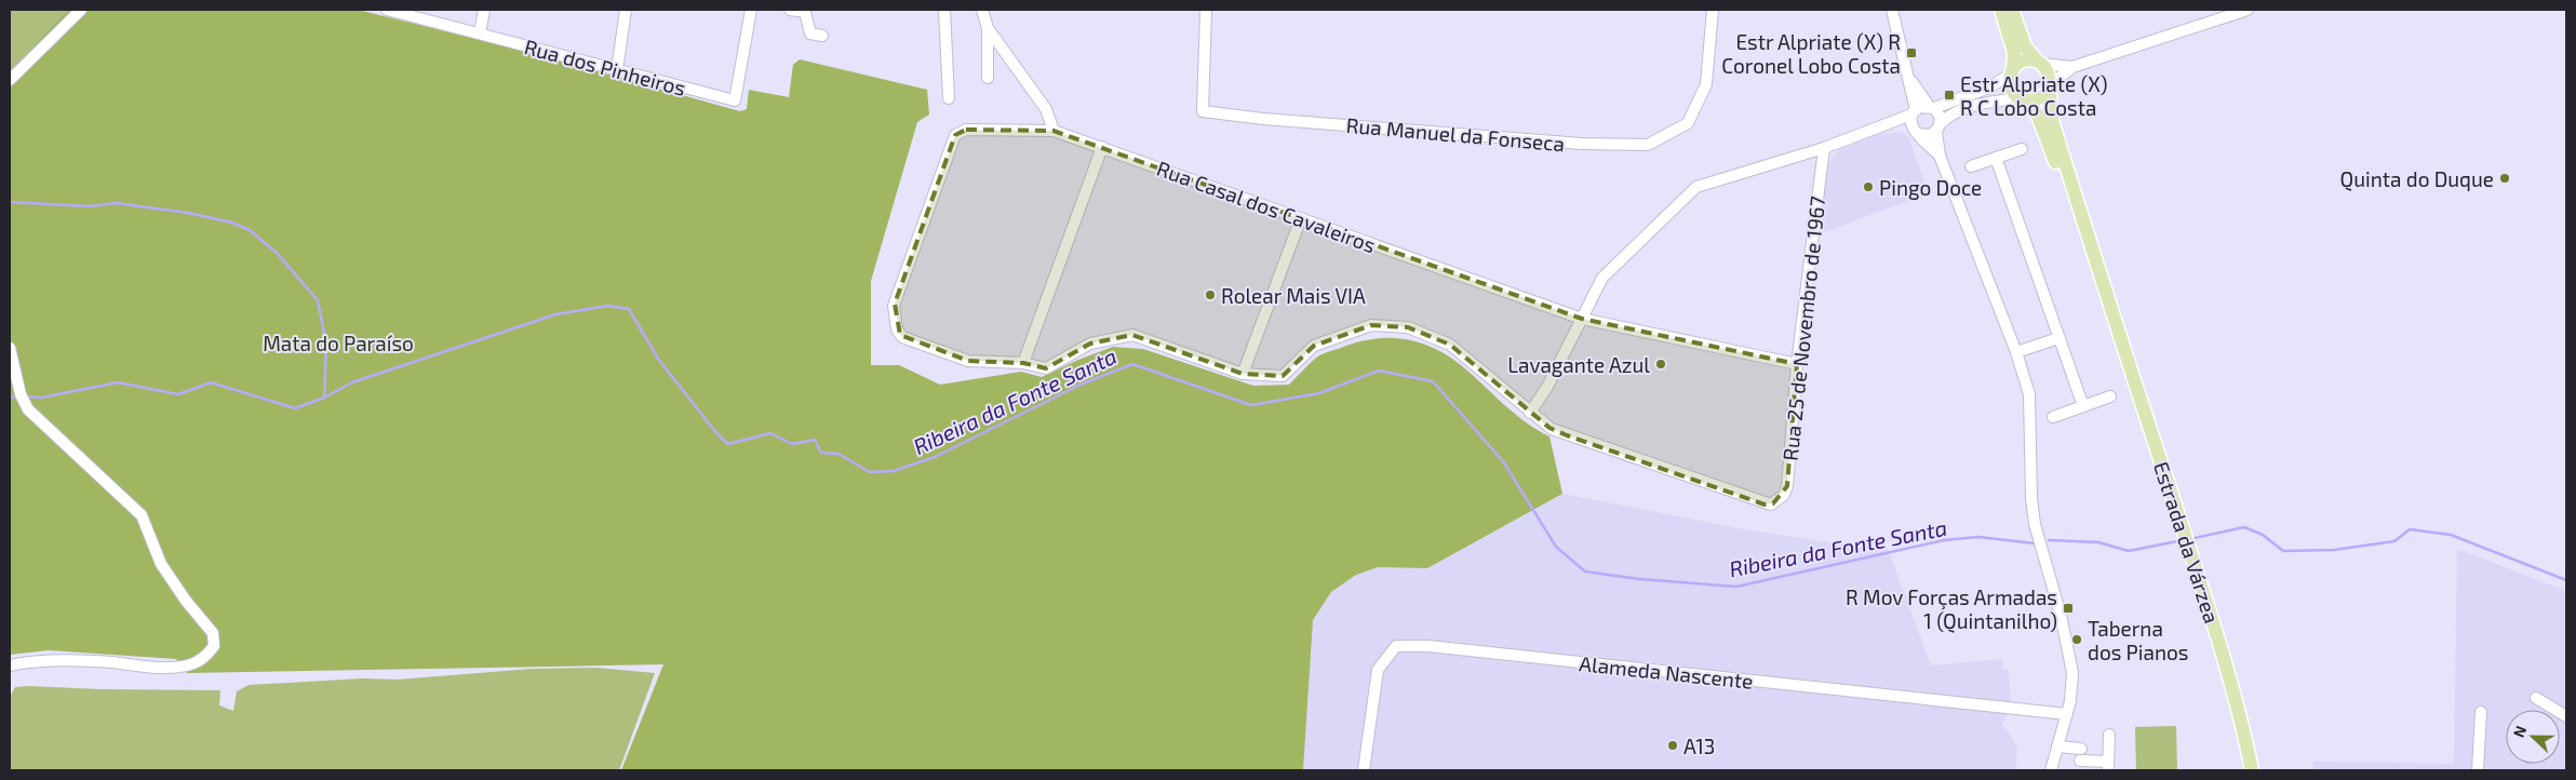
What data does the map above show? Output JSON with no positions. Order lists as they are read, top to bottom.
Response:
{
  "streets": {
    "main road": ["Estrada da Várzea"],
    "street": [
      "Rua dos Pinheiros",
      "Rua Manuel da Fonseca",
      "Rua Casal dos Cavaleiros",
      "Rua 25 de Novembro de 1967",
      "Alameda Nascente"
    ]
  },
  "crossings": [
    ["Rua Casal dos Cavaleiros", "Rua 25 de Novembro de 1967"]
  ],
  "water": ["Ribeira da Fonte Santa"],
  "parks": ["Mata do Paraíso"],
  "places": {
    "transit": ["Estr Alpriate (X) R Coronel Lobo Costa", "Estr Alpriate (X) R C Lobo Costa", "R Mov Forças Armadas 1 (Quintanilho)"],
    "other": [
      "Quinta do Duque",
      "Pingo Doce",
      "Rolear Mais VIA",
      "Lavagante Azul",
      "Taberna dos Pianos",
      "A13"
    ]
  },
  "north": "left"
}
